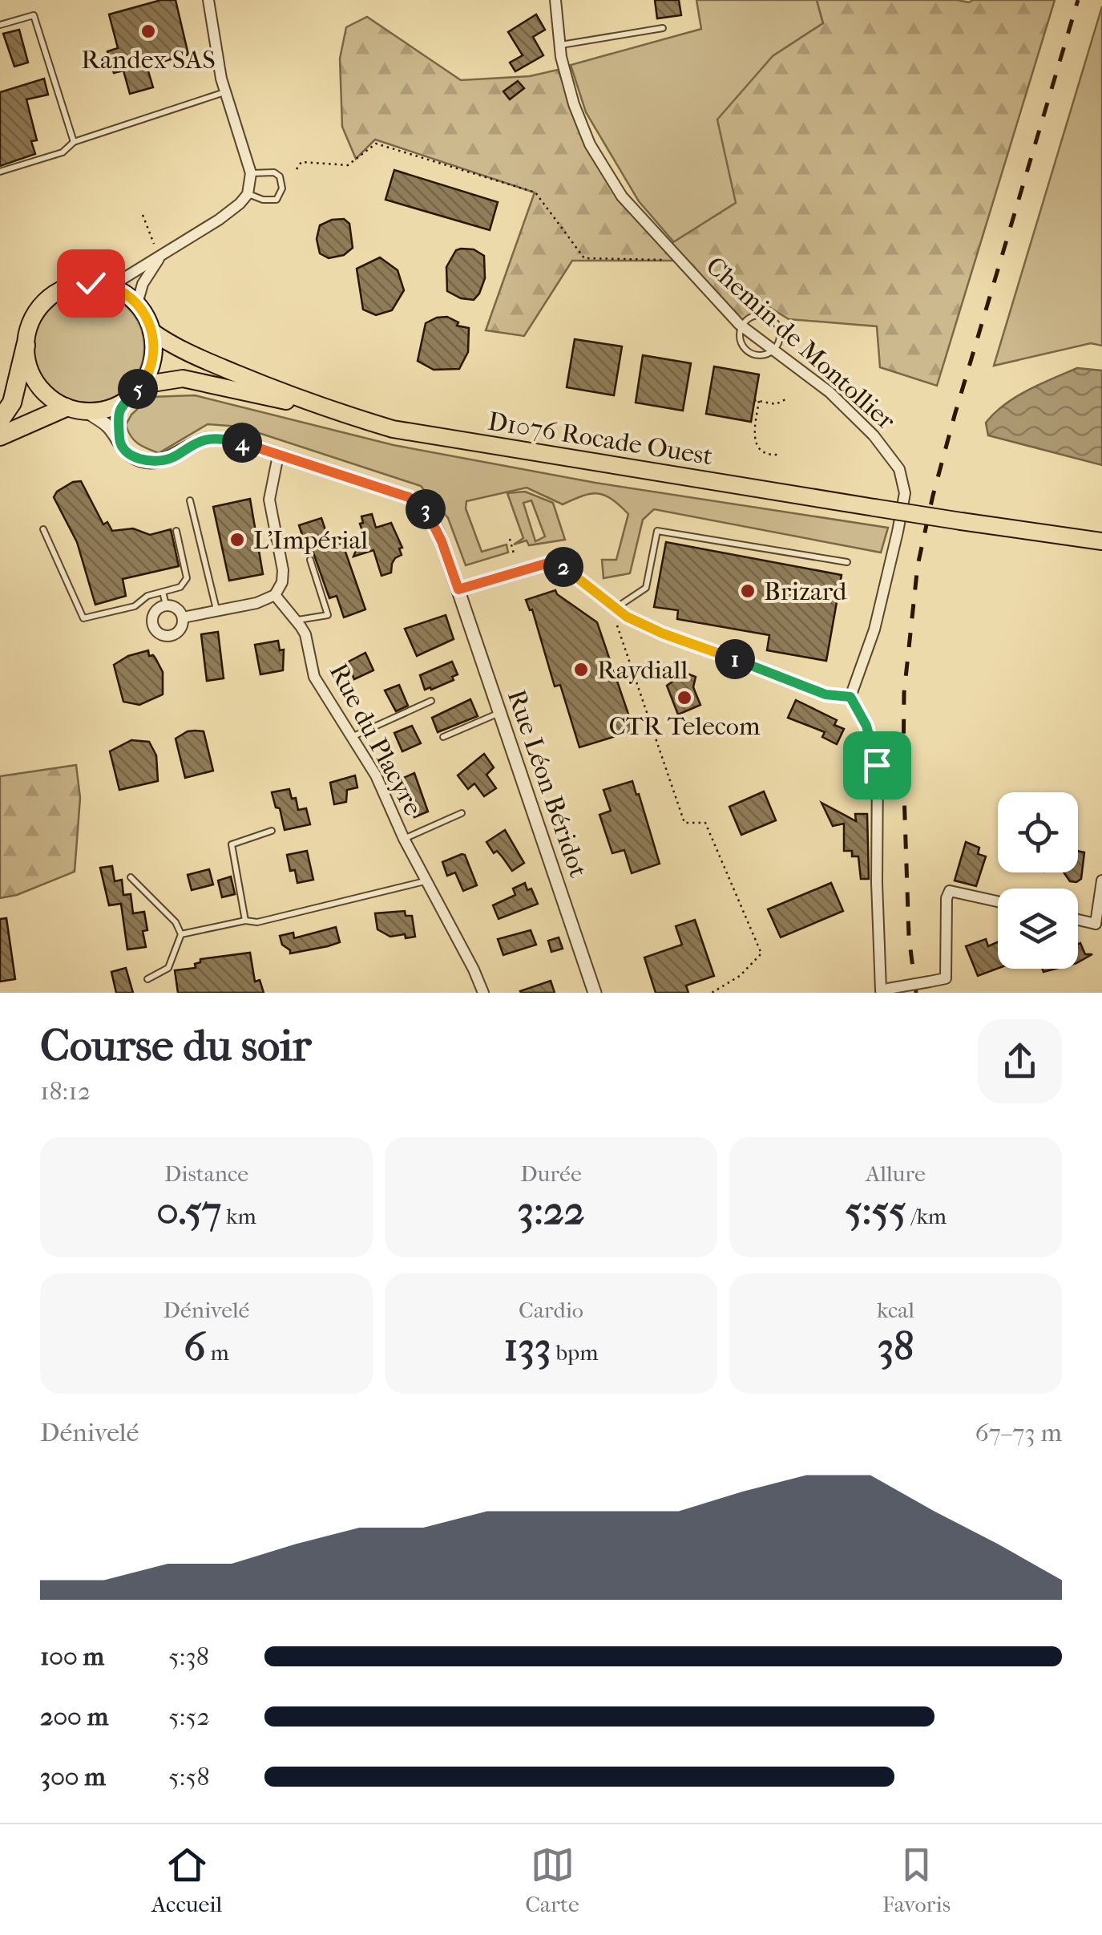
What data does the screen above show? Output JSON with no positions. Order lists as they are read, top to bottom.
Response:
{
  "streets": {
    "main road": ["D1076 Rocade Ouest"],
    "street": ["Chemin de Montollier", "Rue du Placyre", "Rue Léon Béridot"]
  },
  "places": [
    "Randex SAS",
    "L'Impérial",
    "Brizard",
    "Raydiall",
    "CTR Telecom"
  ],
  "page": {
    "pins": [
      "5",
      "4",
      "3",
      "2",
      "1"
    ],
    "heading": ["Course du soir", "18:12"],
    "stats": [
      ["Distance", "0.57 km"],
      ["Durée", "3:22"],
      ["Allure", "5:55 /km"],
      ["Dénivelé", "6 m"],
      ["Cardio", "133 bpm"],
      ["kcal", "38"]
    ],
    "chart": ["Dénivelé", "67–73 m"],
    "list": [
      {
        "name": "100 m",
        "note": "5:38"
      },
      {
        "name": "200 m",
        "note": "5:52"
      },
      {
        "name": "300 m",
        "note": "5:58"
      }
    ],
    "tabs": ["Accueil", "Carte", "Favoris"]
  }
}
